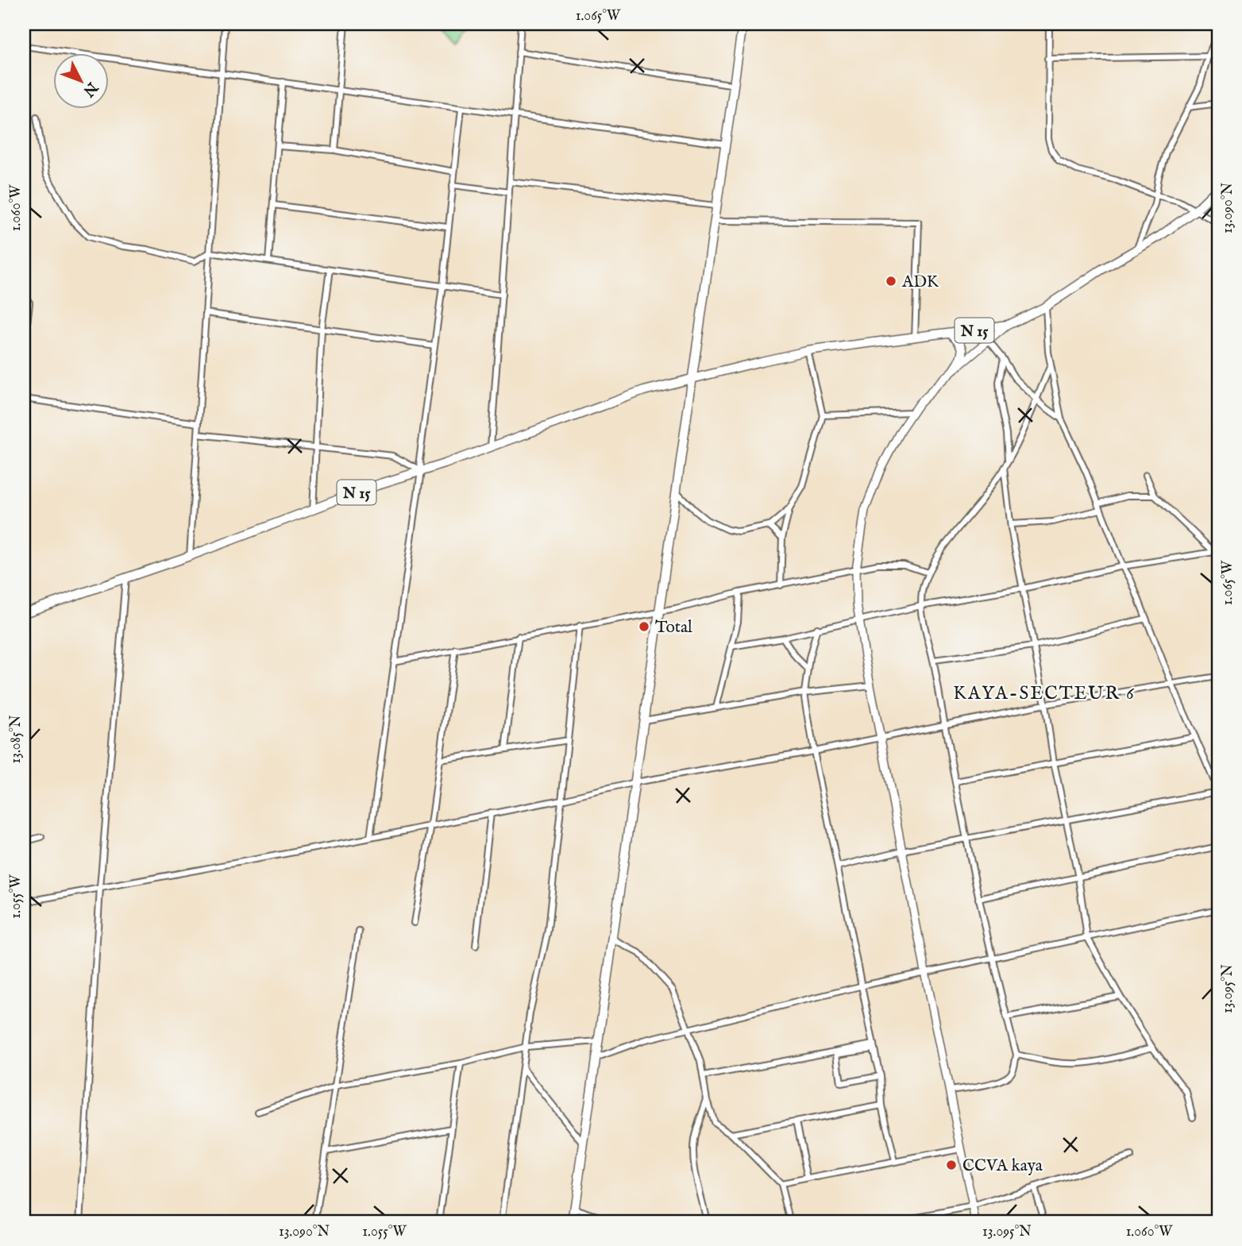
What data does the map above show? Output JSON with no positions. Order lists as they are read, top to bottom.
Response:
{
  "streets": {
    "main road": ["N 15"]
  },
  "districts": ["KAYA-SECTEUR 6"],
  "places": ["ADK", "Total", "CCVA kaya"],
  "north": "bottom right",
  "coordinates": [
    "1.065°W",
    "13.090°N",
    "1.060°W",
    "13.085°N",
    "1.055°W",
    "13.095°N"
  ]
}
